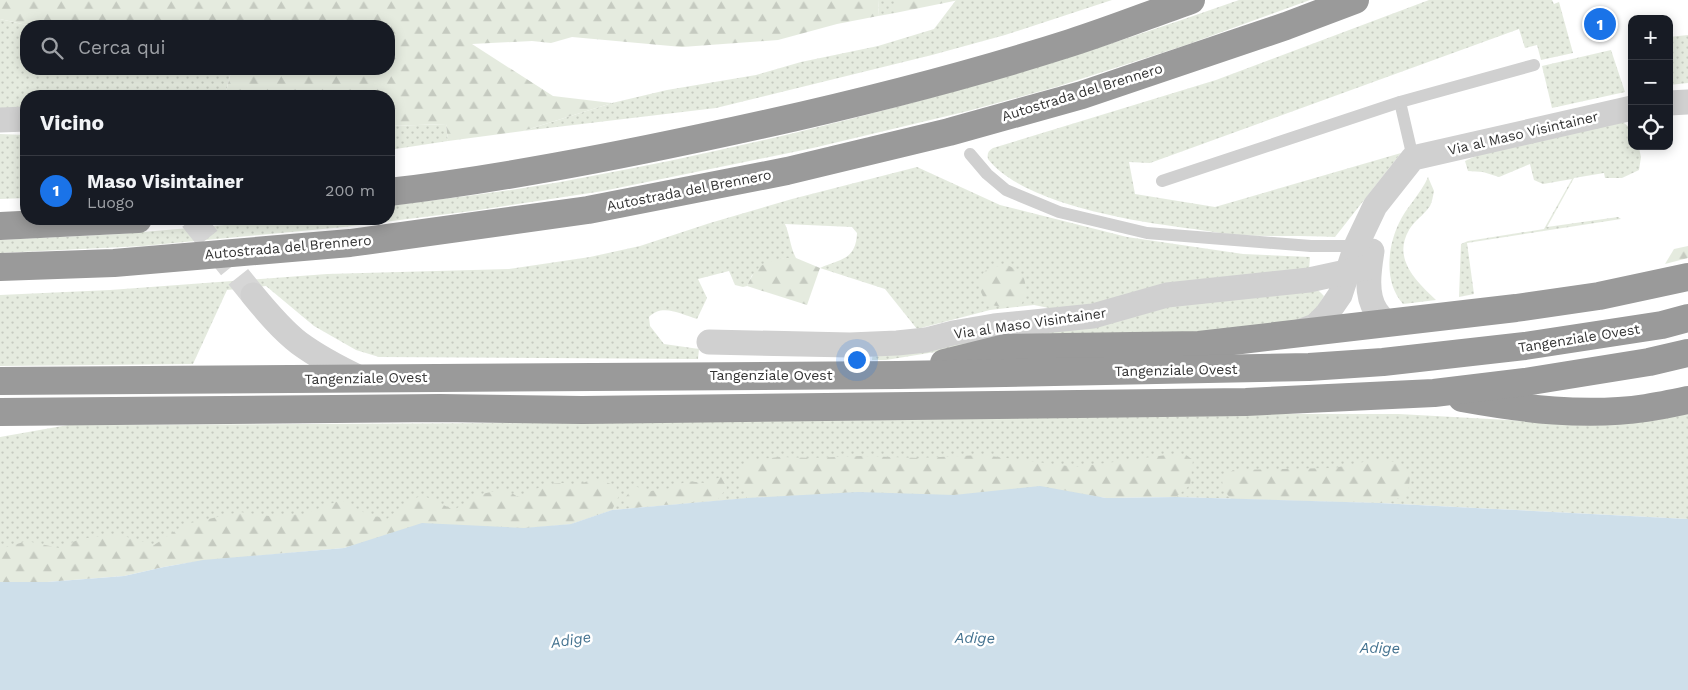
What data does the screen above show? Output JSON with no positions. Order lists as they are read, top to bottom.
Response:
{
  "streets": {
    "highway": ["Autostrada del Brennero", "Tangenziale Ovest"],
    "street": ["Via al Maso Visintainer"]
  },
  "water": ["Adige"],
  "page": {
    "pins": "1",
    "map_buttons": ["+", "−"],
    "search": "Cerca qui",
    "heading": "Vicino",
    "list": [
      {
        "mark": "1",
        "name": "Maso Visintainer",
        "note": "Luogo",
        "value": "200 m"
      }
    ]
  }
}
